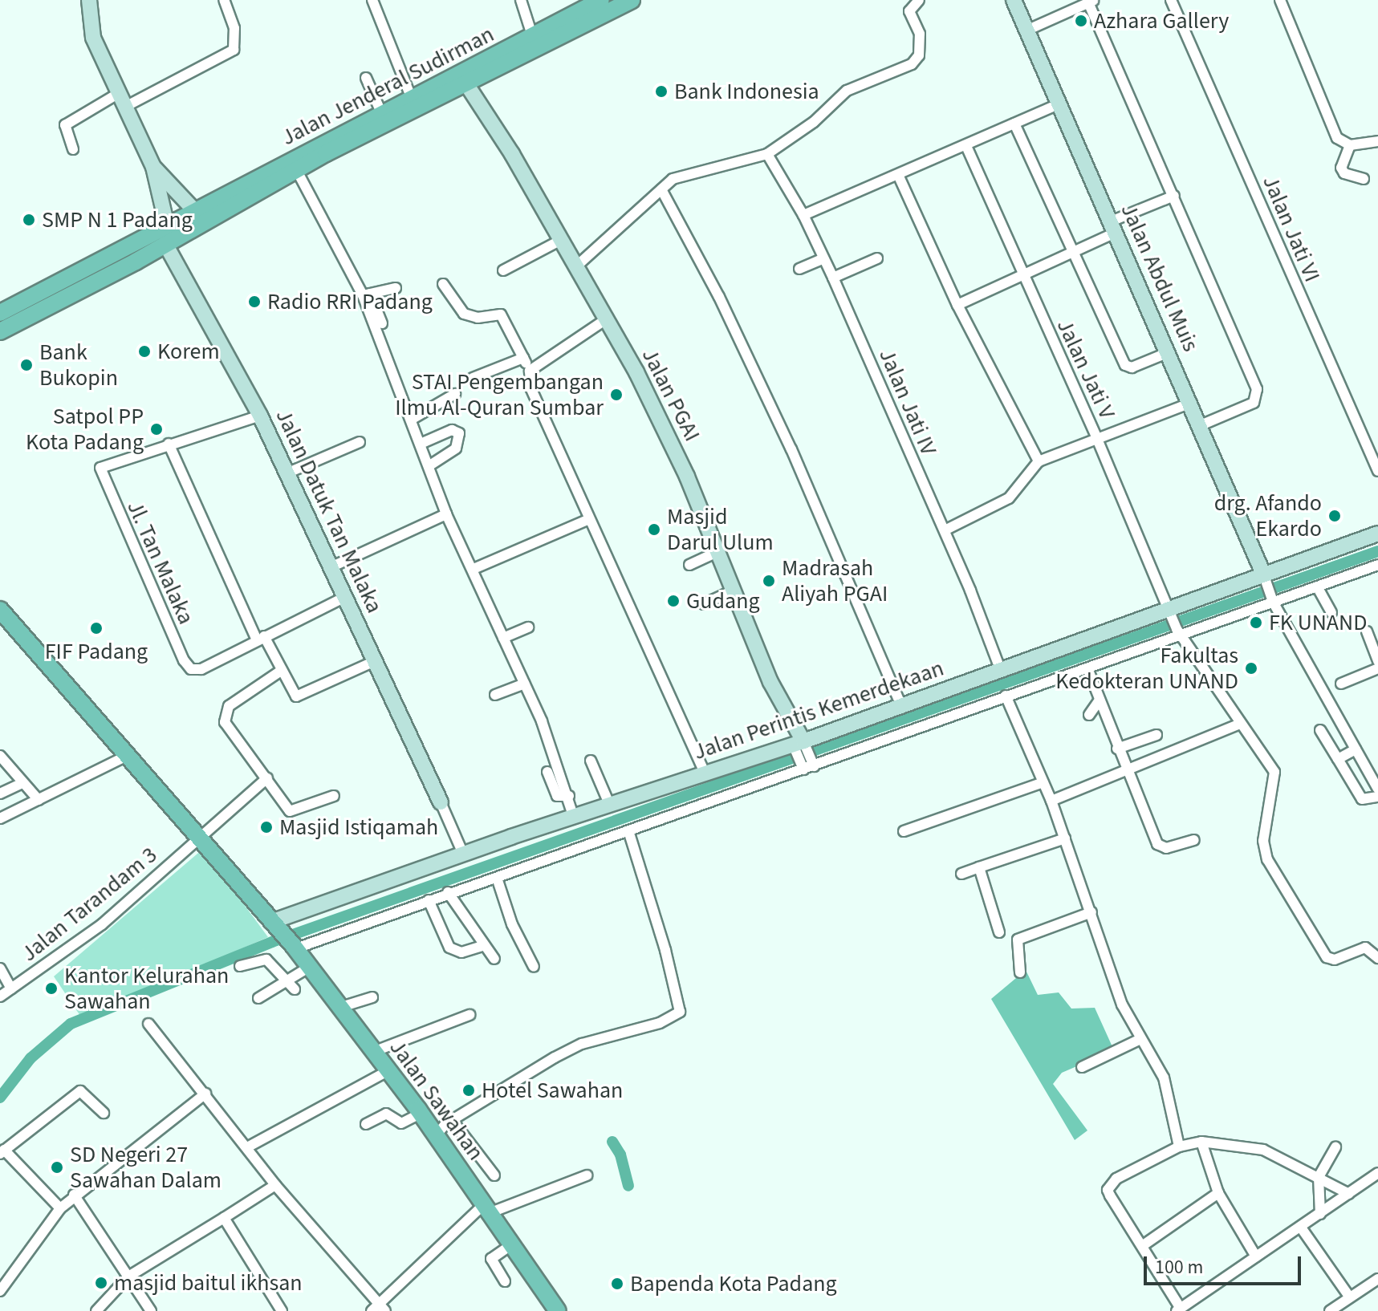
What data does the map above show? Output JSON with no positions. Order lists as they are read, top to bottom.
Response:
{
  "streets": {
    "main road": ["Jalan Jenderal Sudirman", "Jalan Sawahan"],
    "street": [
      "Jalan Jati VI",
      "Jalan Abdul Muis",
      "Jalan Jati V",
      "Jalan PGAI",
      "Jalan Jati IV",
      "Jalan Datuk Tan Malaka",
      "Jl. Tan Malaka",
      "Jalan Perintis Kemerdekaan",
      "Jalan Tarandam 3"
    ]
  },
  "crossings": [
    ["Jalan Abdul Muis", "Jalan Perintis Kemerdekaan"],
    ["Jalan Jati V", "Jalan Perintis Kemerdekaan"],
    ["Jalan PGAI", "Jalan Perintis Kemerdekaan"],
    ["Jalan Jati IV", "Jalan Perintis Kemerdekaan"],
    ["Jalan Datuk Tan Malaka", "Jl. Tan Malaka"],
    ["Jalan Perintis Kemerdekaan", "Jalan Sawahan"],
    ["Jalan Tarandam 3", "Jalan Sawahan"]
  ],
  "places": [
    "Azhara Gallery",
    "Bank Indonesia",
    "SMP N 1 Padang",
    "Radio RRI Padang",
    "Korem",
    "Bank Bukopin",
    "STAI Pengembangan Ilmu Al-Quran Sumbar",
    "Satpol PP Kota Padang",
    "drg. Afando Ekardo",
    "Masjid Darul Ulum",
    "Madrasah Aliyah PGAI",
    "Gudang",
    "FK UNAND",
    "FIF Padang",
    "Fakultas Kedokteran UNAND",
    "Masjid Istiqamah",
    "Kantor Kelurahan Sawahan",
    "Hotel Sawahan",
    "SD Negeri 27 Sawahan Dalam",
    "masjid baitul ikhsan",
    "Bapenda Kota Padang"
  ],
  "scale_bar": "100 m"
}
